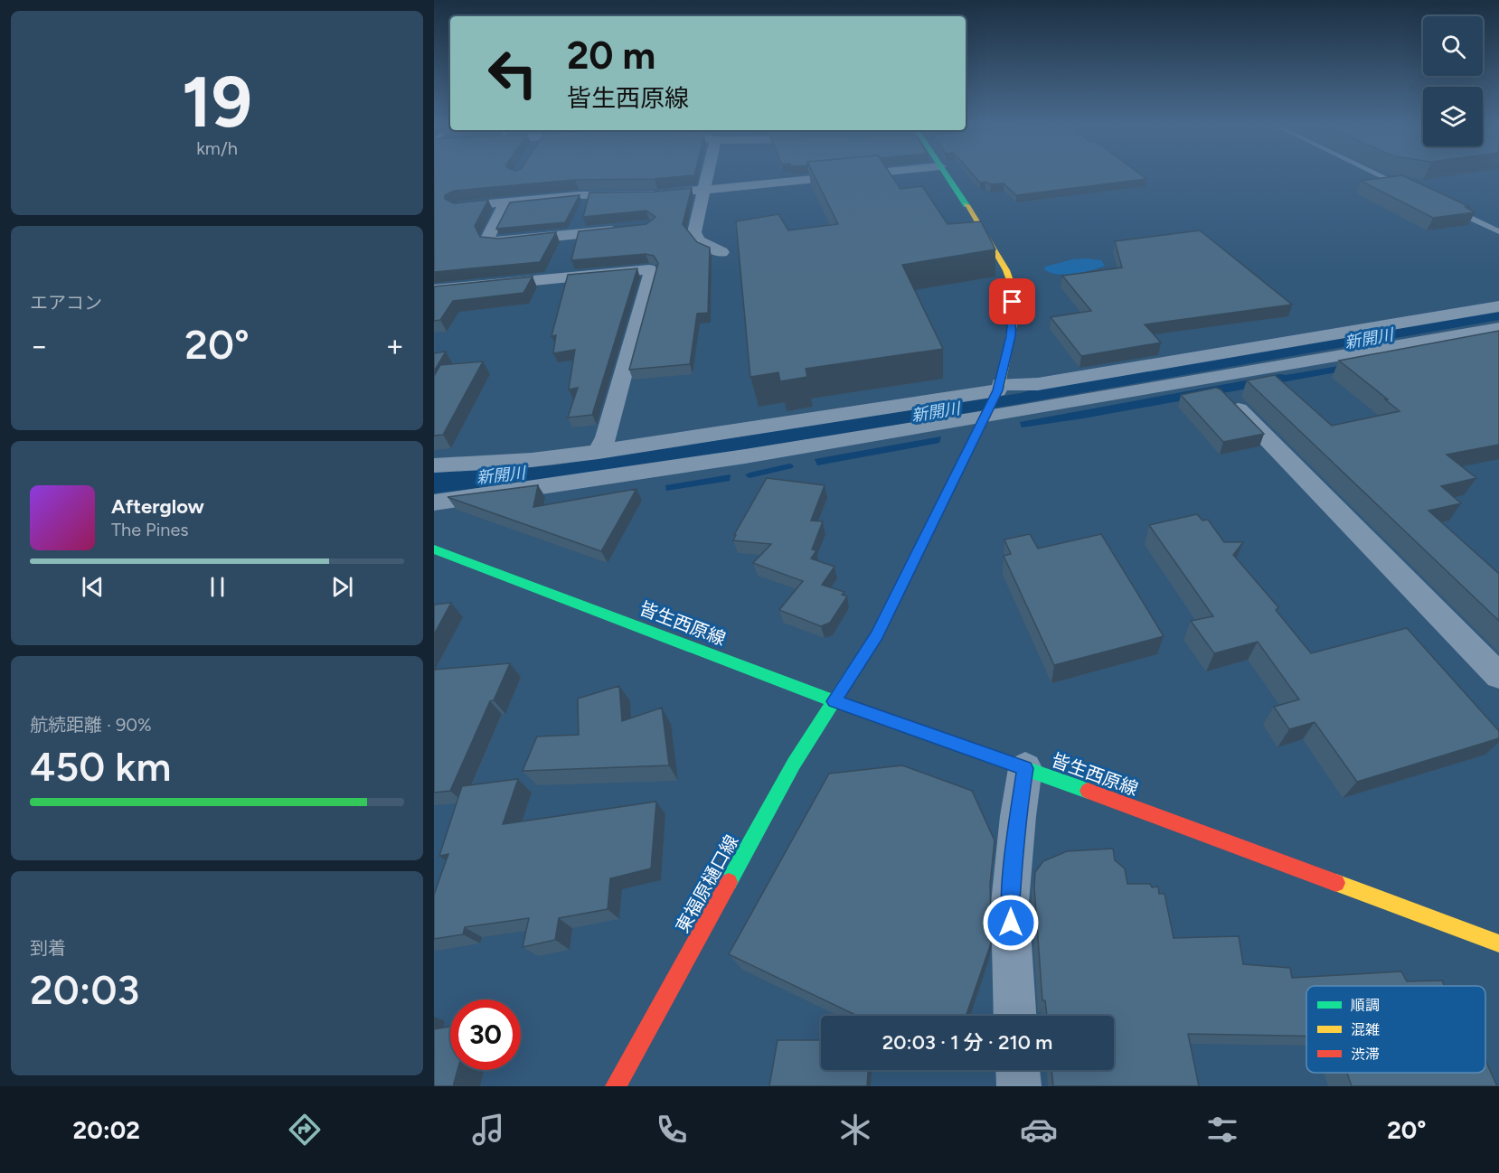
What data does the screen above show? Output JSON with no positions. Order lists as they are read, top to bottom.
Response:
{
  "streets": {
    "street": ["皆生西原線", "東福原樋口線"]
  },
  "crossings": [
    ["皆生西原線", "東福原樋口線"]
  ],
  "water": ["新開川"],
  "legend": ["順調", "混雑", "渋滞"],
  "page": {
    "tile": [
      ["19", "km/h"],
      "エアコン",
      ["航続距離 · 90%", "450 km"],
      ["到着", "20:03"]
    ],
    "turn": ["20 m", "皆生西原線"],
    "heat": ["−", "20°", "+"],
    "song": ["Afterglow", "The Pines"],
    "limit": "30",
    "trip": "20:03 · 1 分 · 210 m",
    "tabs": ["20:02", "20°"]
  }
}
